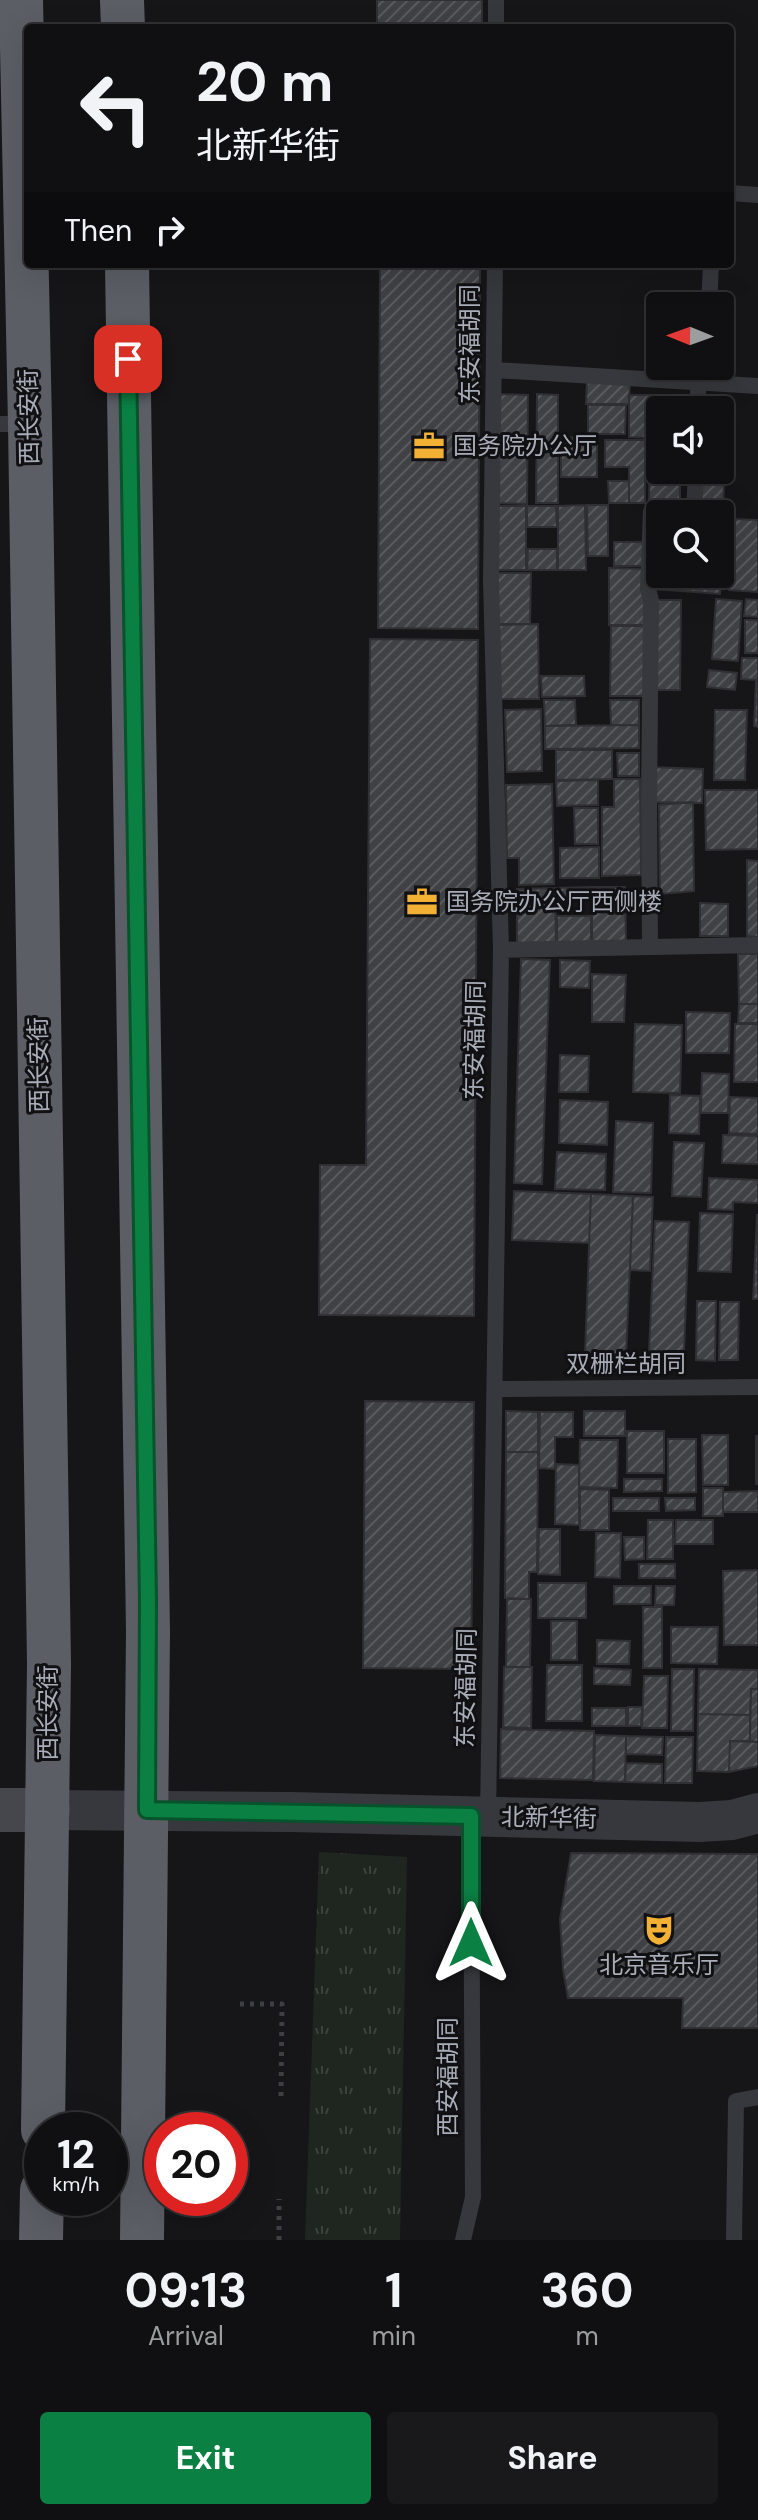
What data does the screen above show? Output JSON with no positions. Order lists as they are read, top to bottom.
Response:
{
  "streets": {
    "highway": ["西长安街"],
    "street": ["北新华街"],
    "lane": ["东安福胡同", "双栅栏胡同", "西安福胡同"]
  },
  "crossings": [
    ["东安福胡同", "双栅栏胡同"],
    ["东安福胡同", "北新华街"],
    ["东安福胡同", "西安福胡同"],
    ["西长安街", "北新华街"],
    ["北新华街", "西安福胡同"]
  ],
  "places": {
    "office": ["国务院办公厅", "国务院办公厅西侧楼"],
    "theatre": ["北京音乐厅"]
  },
  "north": "left",
  "page": {
    "turn": ["20 m", "北新华街"],
    "then": "Then",
    "speed": "12 km/h",
    "limit": "20",
    "eta": [
      "09:13",
      "Arrival",
      "1",
      "min",
      "360",
      "m"
    ],
    "buttons": ["Exit", "Share"]
  }
}
